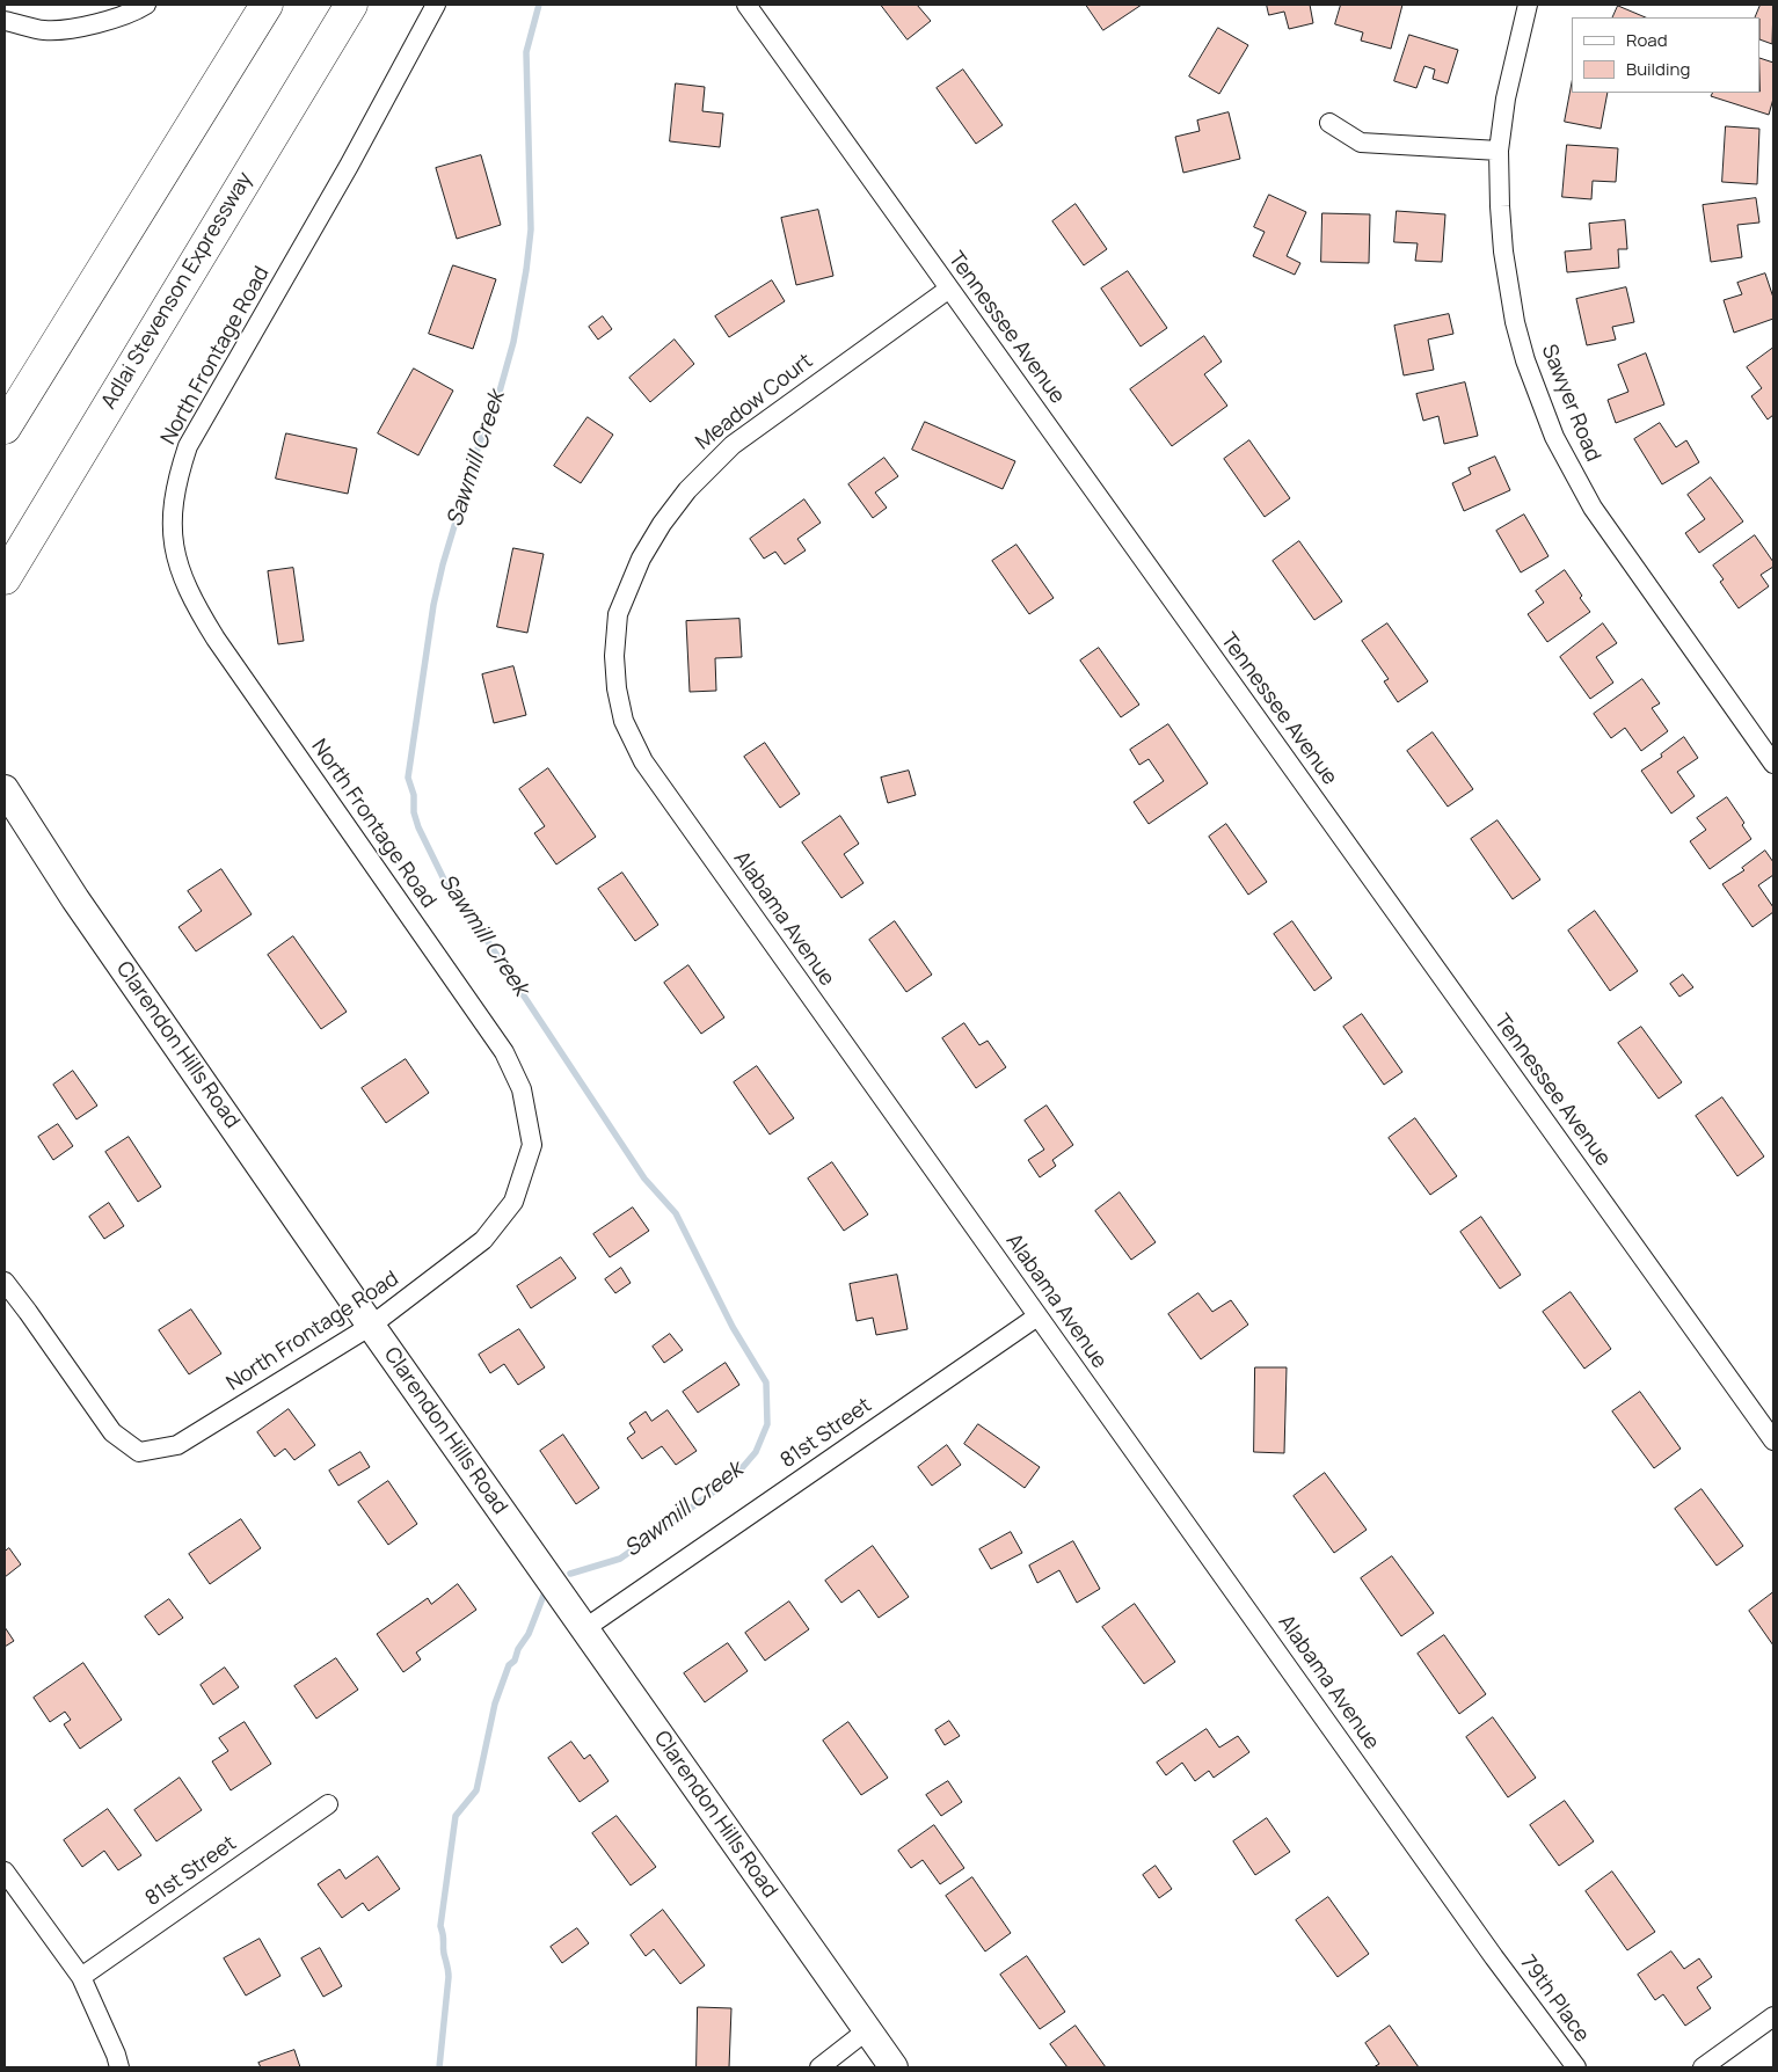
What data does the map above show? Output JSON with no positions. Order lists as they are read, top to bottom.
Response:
{
  "streets": {
    "highway": ["Adlai Stevenson Expressway"],
    "street": [
      "Tennessee Avenue",
      "North Frontage Road",
      "Meadow Court",
      "Sawyer Road",
      "Alabama Avenue",
      "Clarendon Hills Road",
      "81st Street",
      "79th Place"
    ]
  },
  "crossings": [
    ["Tennessee Avenue", "Meadow Court"],
    ["North Frontage Road", "Clarendon Hills Road"],
    ["Meadow Court", "Alabama Avenue"],
    ["Alabama Avenue", "81st Street"],
    ["Alabama Avenue", "79th Place"],
    ["Clarendon Hills Road", "81st Street"]
  ],
  "water": ["Sawmill Creek"],
  "legend": ["Road", "Building"]
}
